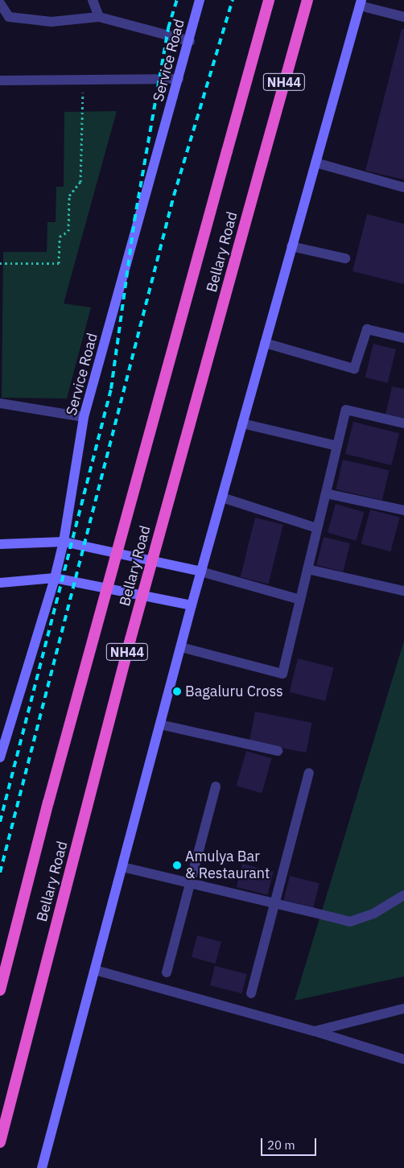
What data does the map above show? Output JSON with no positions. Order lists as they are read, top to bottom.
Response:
{
  "streets": {
    "highway": ["NH44", "Bellary Road"],
    "main road": ["Service Road"]
  },
  "places": ["Bagaluru Cross", "Amulya Bar & Restaurant"],
  "scale_bar": "20 m"
}
